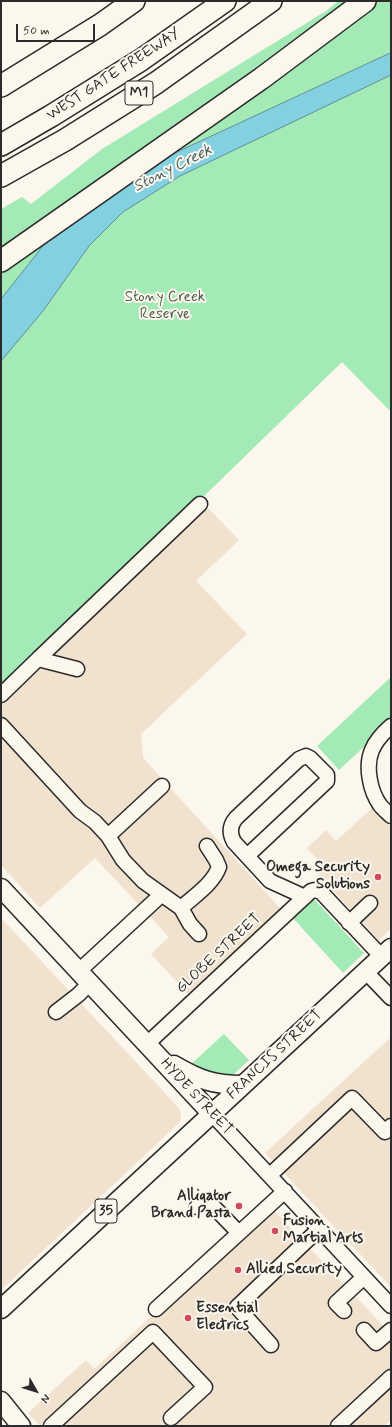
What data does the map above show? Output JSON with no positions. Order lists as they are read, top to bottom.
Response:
{
  "streets": {
    "highway": ["WEST GATE FREEWAY", "M1"],
    "main road": ["FRANCIS STREET", "HYDE STREET", "35"],
    "street": ["GLOBE STREET"]
  },
  "crossings": [
    ["GLOBE STREET", "HYDE STREET"],
    ["FRANCIS STREET", "HYDE STREET"]
  ],
  "water": ["Stony Creek"],
  "parks": ["Stony Creek Reserve"],
  "places": [
    "Omega Security Solutions",
    "Alligator Brand Pasta",
    "Fusion Martial Arts",
    "Allied Security",
    "Essential Electrics"
  ],
  "scale_bar": "50 m",
  "north": "bottom right"
}
